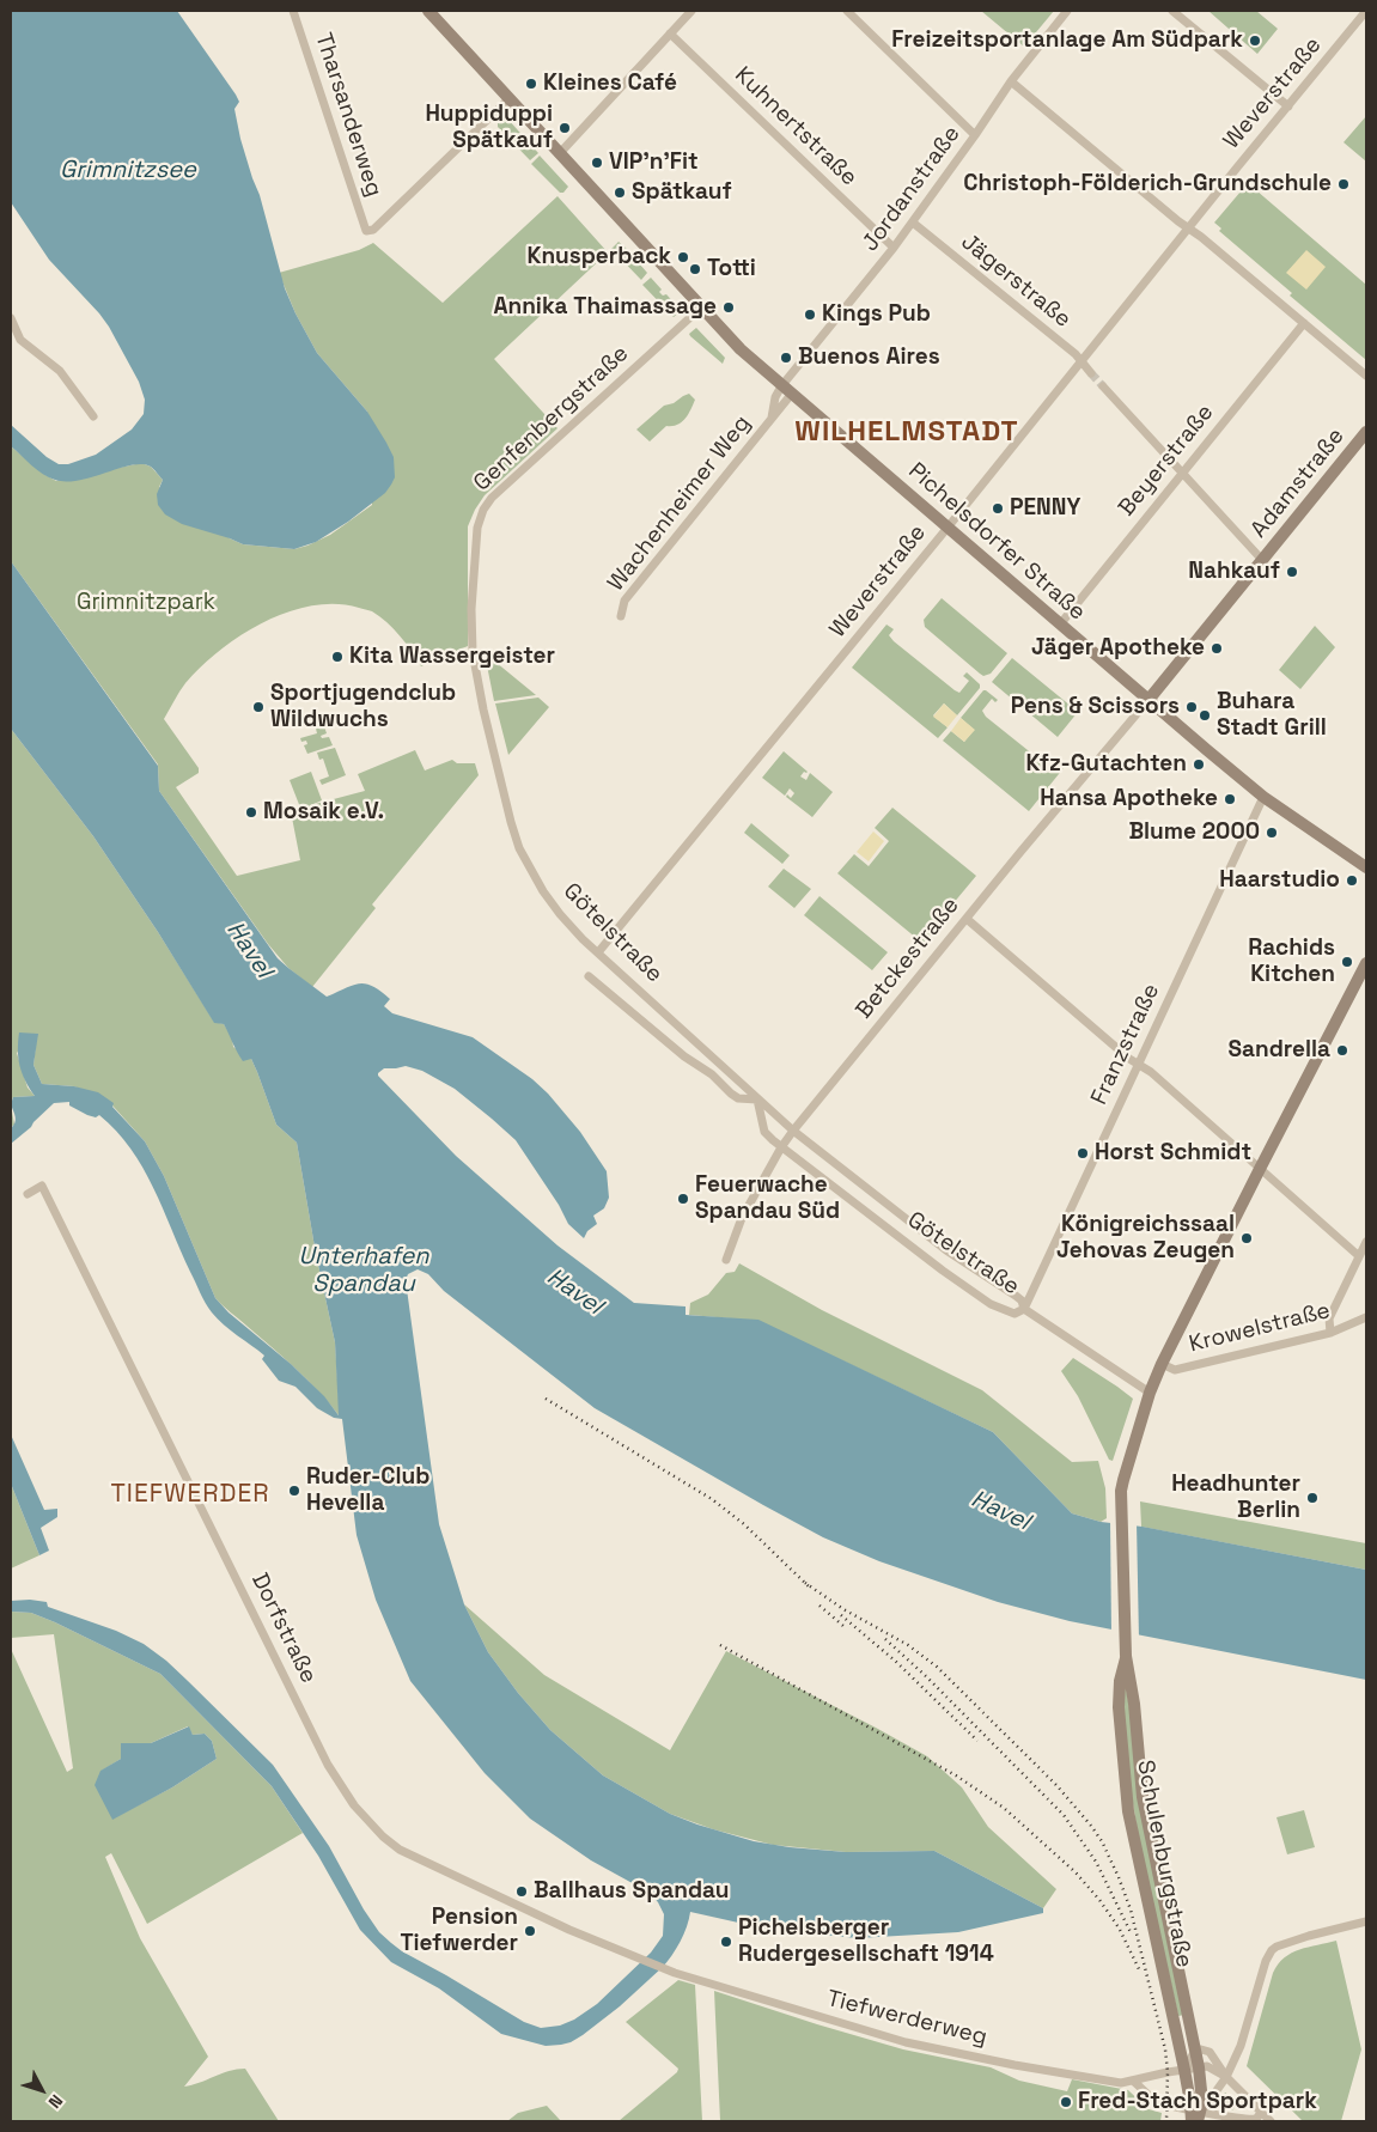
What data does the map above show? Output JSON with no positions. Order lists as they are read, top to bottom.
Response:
{
  "streets": {
    "street": [
      "Weverstraße",
      "Tharsanderweg",
      "Kuhnertstraße",
      "Jordanstraße",
      "Jägerstraße",
      "Genfenbergstraße",
      "Beyerstraße",
      "Adamstraße",
      "Wachenheimer Weg",
      "Pichelsdorfer Straße",
      "Götelstraße",
      "Betckestraße",
      "Franzstraße",
      "Krowelstraße",
      "Dorfstraße",
      "Schulenburgstraße",
      "Tiefwerderweg"
    ]
  },
  "crossings": [
    ["Weverstraße", "Jägerstraße"],
    ["Weverstraße", "Pichelsdorfer Straße"],
    ["Weverstraße", "Götelstraße"],
    ["Tharsanderweg", "Pichelsdorfer Straße"],
    ["Kuhnertstraße", "Jordanstraße"],
    ["Jordanstraße", "Jägerstraße"],
    ["Jordanstraße", "Wachenheimer Weg"],
    ["Jordanstraße", "Pichelsdorfer Straße"],
    ["Genfenbergstraße", "Pichelsdorfer Straße"],
    ["Genfenbergstraße", "Götelstraße"],
    ["Beyerstraße", "Pichelsdorfer Straße"],
    ["Adamstraße", "Pichelsdorfer Straße"],
    ["Adamstraße", "Betckestraße"],
    ["Wachenheimer Weg", "Pichelsdorfer Straße"],
    ["Pichelsdorfer Straße", "Betckestraße"],
    ["Pichelsdorfer Straße", "Franzstraße"],
    ["Götelstraße", "Betckestraße"],
    ["Götelstraße", "Franzstraße"],
    ["Dorfstraße", "Tiefwerderweg"],
    ["Schulenburgstraße", "Tiefwerderweg"]
  ],
  "districts": ["WILHELMSTADT", "TIEFWERDER"],
  "water": ["Grimnitzsee", "Havel", "Unterhafen Spandau"],
  "parks": ["Grimnitzpark"],
  "places": [
    "Freizeitsportanlage Am Südpark",
    "Kleines Café",
    "Huppiduppi Spätkauf",
    "VIP’n’Fit",
    "Christoph-Földerich-Grundschule",
    "Spätkauf",
    "Knusperback",
    "Totti",
    "Annika Thaimassage",
    "Kings Pub",
    "Buenos Aires",
    "PENNY",
    "Nahkauf",
    "Jäger Apotheke",
    "Kita Wassergeister",
    "Sportjugendclub Wildwuchs",
    "Pens & Scissors",
    "Buhara Stadt Grill",
    "Kfz-Gutachten",
    "Hansa Apotheke",
    "Mosaik e.V.",
    "Blume 2000",
    "Haarstudio",
    "Rachids Kitchen",
    "Sandrella",
    "Horst Schmidt",
    "Feuerwache Spandau Süd",
    "Königreichssaal Jehovas Zeugen",
    "Ruder-Club Hevella",
    "Headhunter Berlin",
    "Ballhaus Spandau",
    "Pension Tiefwerder",
    "Pichelsberger Rudergesellschaft 1914",
    "Fred-Stach Sportpark"
  ],
  "north": "bottom right"
}
